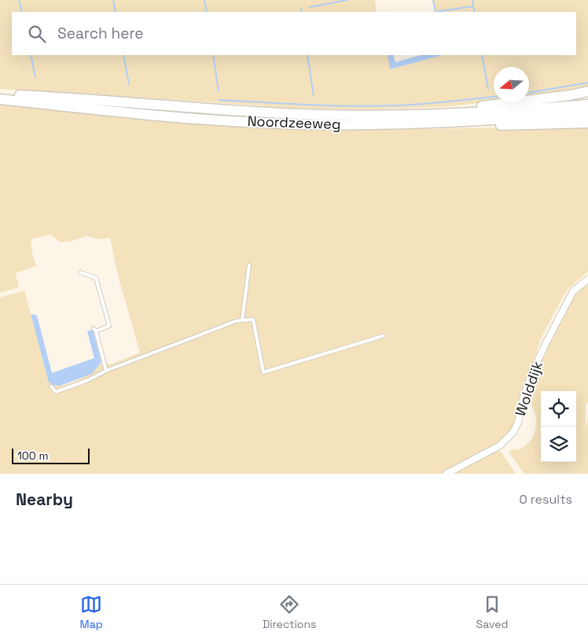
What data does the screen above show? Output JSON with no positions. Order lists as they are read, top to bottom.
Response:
{
  "streets": {
    "highway": ["Noordzeeweg"],
    "street": ["Wolddijk"]
  },
  "scale_bar": "100 m",
  "north": "left",
  "page": {
    "search": "Search here",
    "scale": "100 m",
    "heading": ["Nearby", "0 results"],
    "nav": ["Map", "Directions", "Saved"]
  }
}
